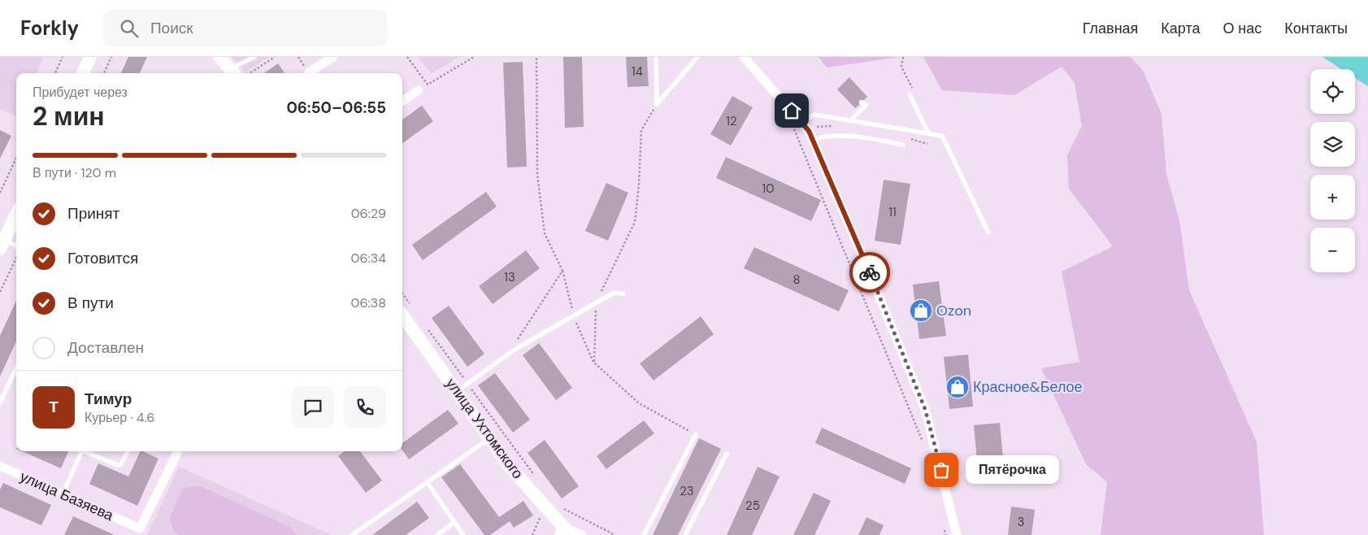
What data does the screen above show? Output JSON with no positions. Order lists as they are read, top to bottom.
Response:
{
  "streets": {
    "street": ["улица Ухтомского", "улица Базяева"]
  },
  "places": {
    "shop": ["Ozon", "Красное&Белое"],
    "other": ["Пятёрочка"]
  },
  "house_numbers": [
    "14",
    "12",
    "10",
    "11",
    "13",
    "8",
    "23",
    "25",
    "3"
  ],
  "page": {
    "header": "Forkly",
    "search": "Поиск",
    "nav": [
      "Главная",
      "Карта",
      "О нас",
      "Контакты"
    ],
    "map_buttons": ["+", "−"],
    "heading": ["2 мин", "Прибудет через", "06:50–06:55"],
    "panel": ["Тимур", "Курьер · 4.6"],
    "bar": "В пути · 120 m",
    "list": [
      ["Принят", "06:29"],
      ["Готовится", "06:34"],
      ["В пути", "06:38"],
      "Доставлен"
    ],
    "round": "Т",
    "bubble": "Пятёрочка"
  }
}
